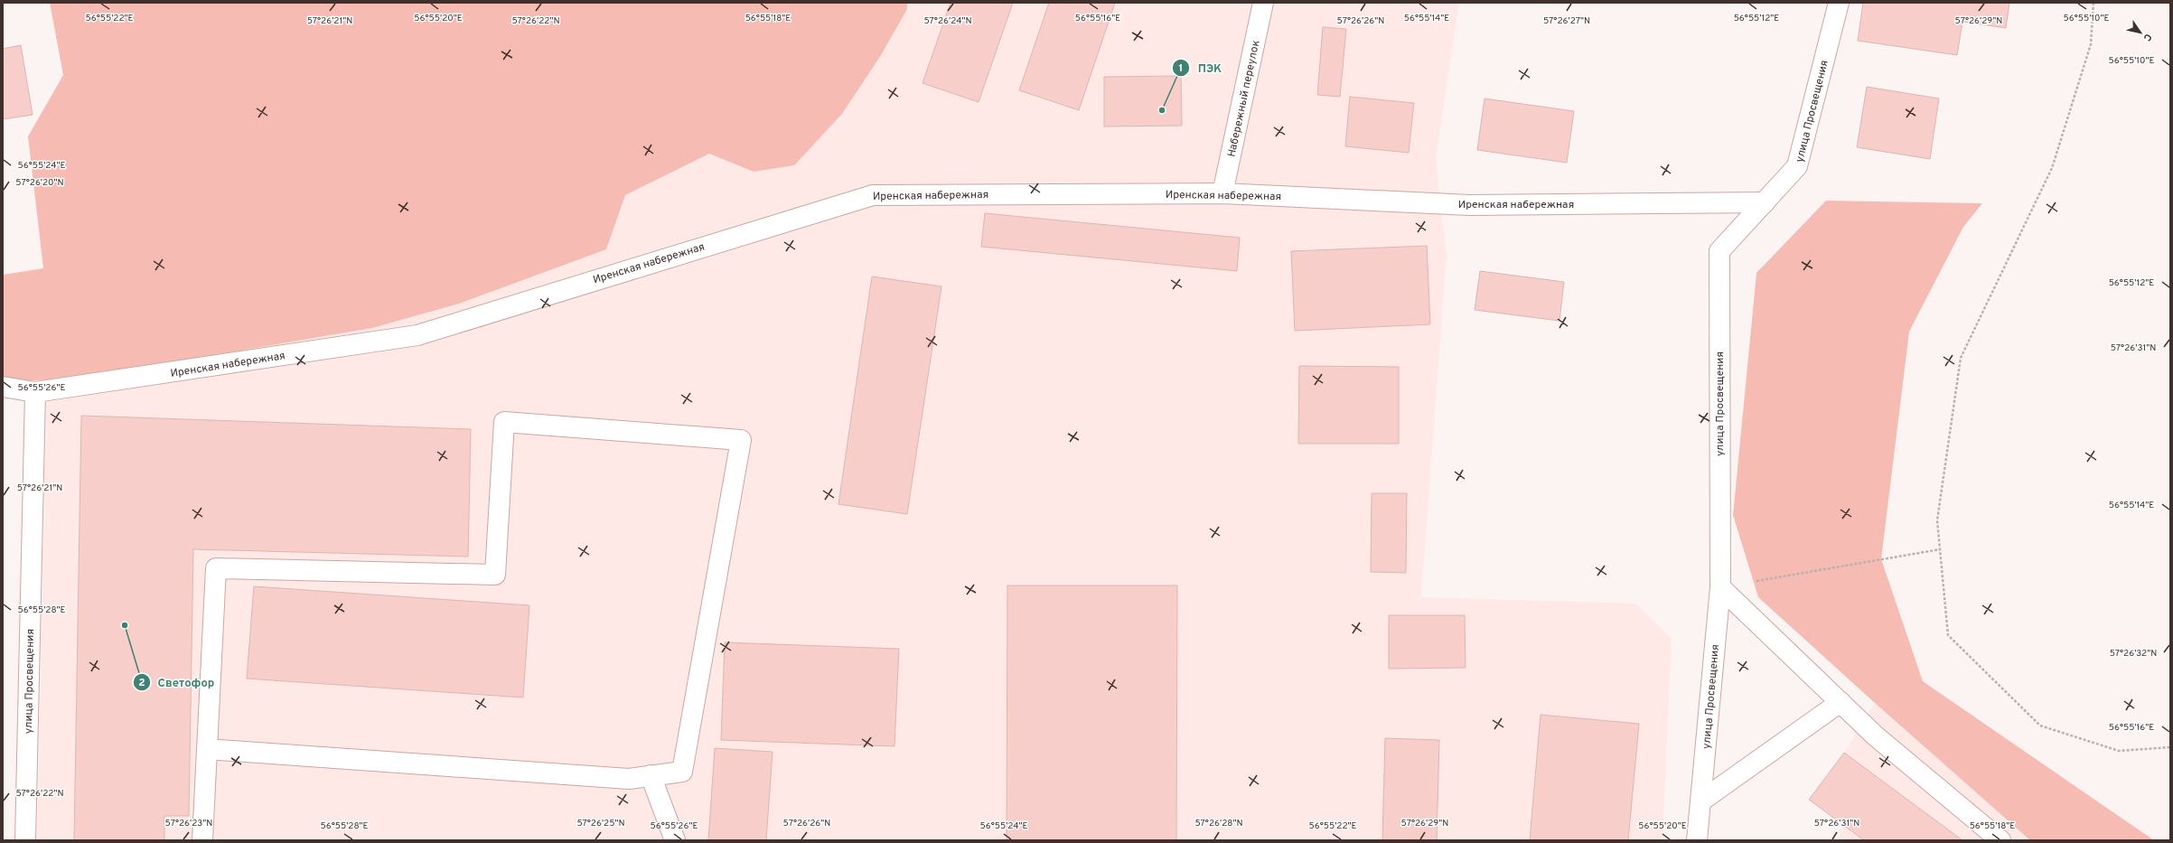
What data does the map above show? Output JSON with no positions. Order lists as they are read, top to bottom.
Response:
{
  "streets": {
    "street": ["Набережный переулок", "улица Просвещения", "Иренская набережная"]
  },
  "crossings": [
    ["Набережный переулок", "Иренская набережная"],
    ["улица Просвещения", "Иренская набережная"]
  ],
  "places": ["ПЭК", "Светофор"],
  "north": "bottom right",
  "coordinates": [
    "56°55'22\"E",
    "56°55'18\"E",
    "56°55'16\"E",
    "56°55'12\"E",
    "56°55'20\"E",
    "56°55'14\"E",
    "56°55'10\"E",
    "57°26'21\"N",
    "57°26'22\"N",
    "57°26'24\"N",
    "57°26'26\"N",
    "57°26'27\"N",
    "57°26'29\"N",
    "56°55'24\"E",
    "57°26'20\"N",
    "57°26'31\"N",
    "56°55'26\"E",
    "56°55'28\"E",
    "57°26'32\"N",
    "57°26'23\"N",
    "57°26'25\"N",
    "57°26'28\"N"
  ]
}
